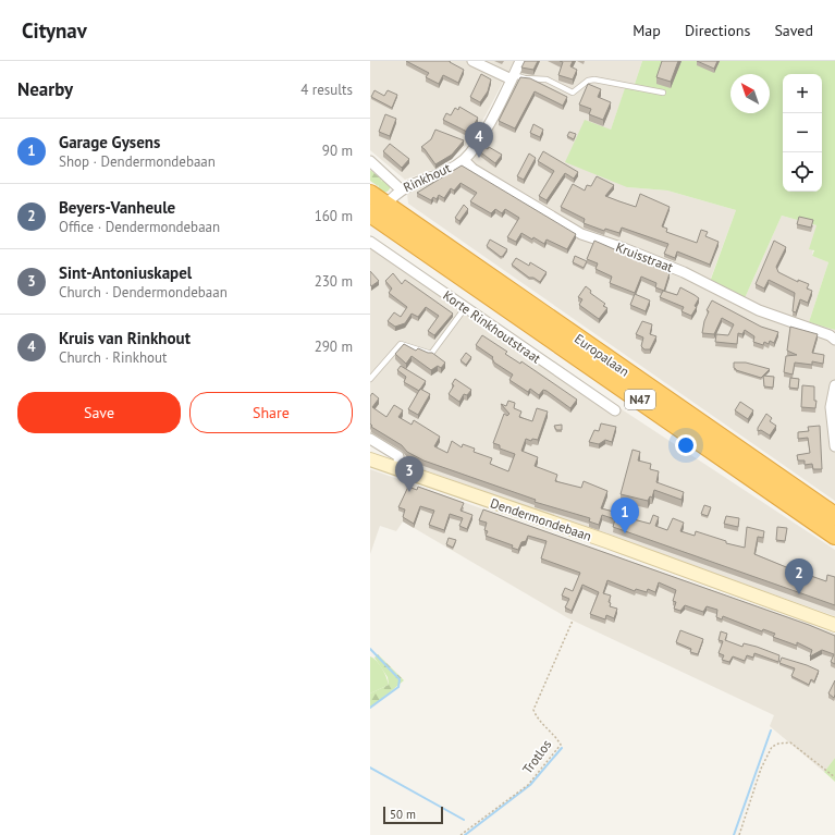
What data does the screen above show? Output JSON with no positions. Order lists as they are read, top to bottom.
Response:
{
  "streets": {
    "highway": ["Europalaan", "N47"],
    "street": [
      "Rinkhout",
      "Kruisstraat",
      "Korte Rinkhoutstraat",
      "Dendermondebaan"
    ],
    "path": ["Trotlos"]
  },
  "crossings": [
    ["Rinkhout", "Kruisstraat"],
    ["Rinkhout", "Europalaan"]
  ],
  "scale_bar": "50 m",
  "north": "top left",
  "page": {
    "header": "Citynav",
    "nav": ["Map", "Directions", "Saved"],
    "heading": ["Nearby", "4 results"],
    "map_buttons": ["+", "−"],
    "list": [
      {
        "mark": "1",
        "name": "Garage Gysens",
        "note": "Shop · Dendermondebaan",
        "value": "90 m"
      },
      {
        "mark": "2",
        "name": "Beyers-Vanheule",
        "note": "Office · Dendermondebaan",
        "value": "160 m"
      },
      {
        "mark": "3",
        "name": "Sint-Antoniuskapel",
        "note": "Church · Dendermondebaan",
        "value": "230 m"
      },
      {
        "mark": "4",
        "name": "Kruis van Rinkhout",
        "note": "Church · Rinkhout",
        "value": "290 m"
      }
    ],
    "pins": [
      "4",
      "3",
      "1",
      "2"
    ],
    "buttons": ["Save", "Share"],
    "scale": "50 m"
  }
}
